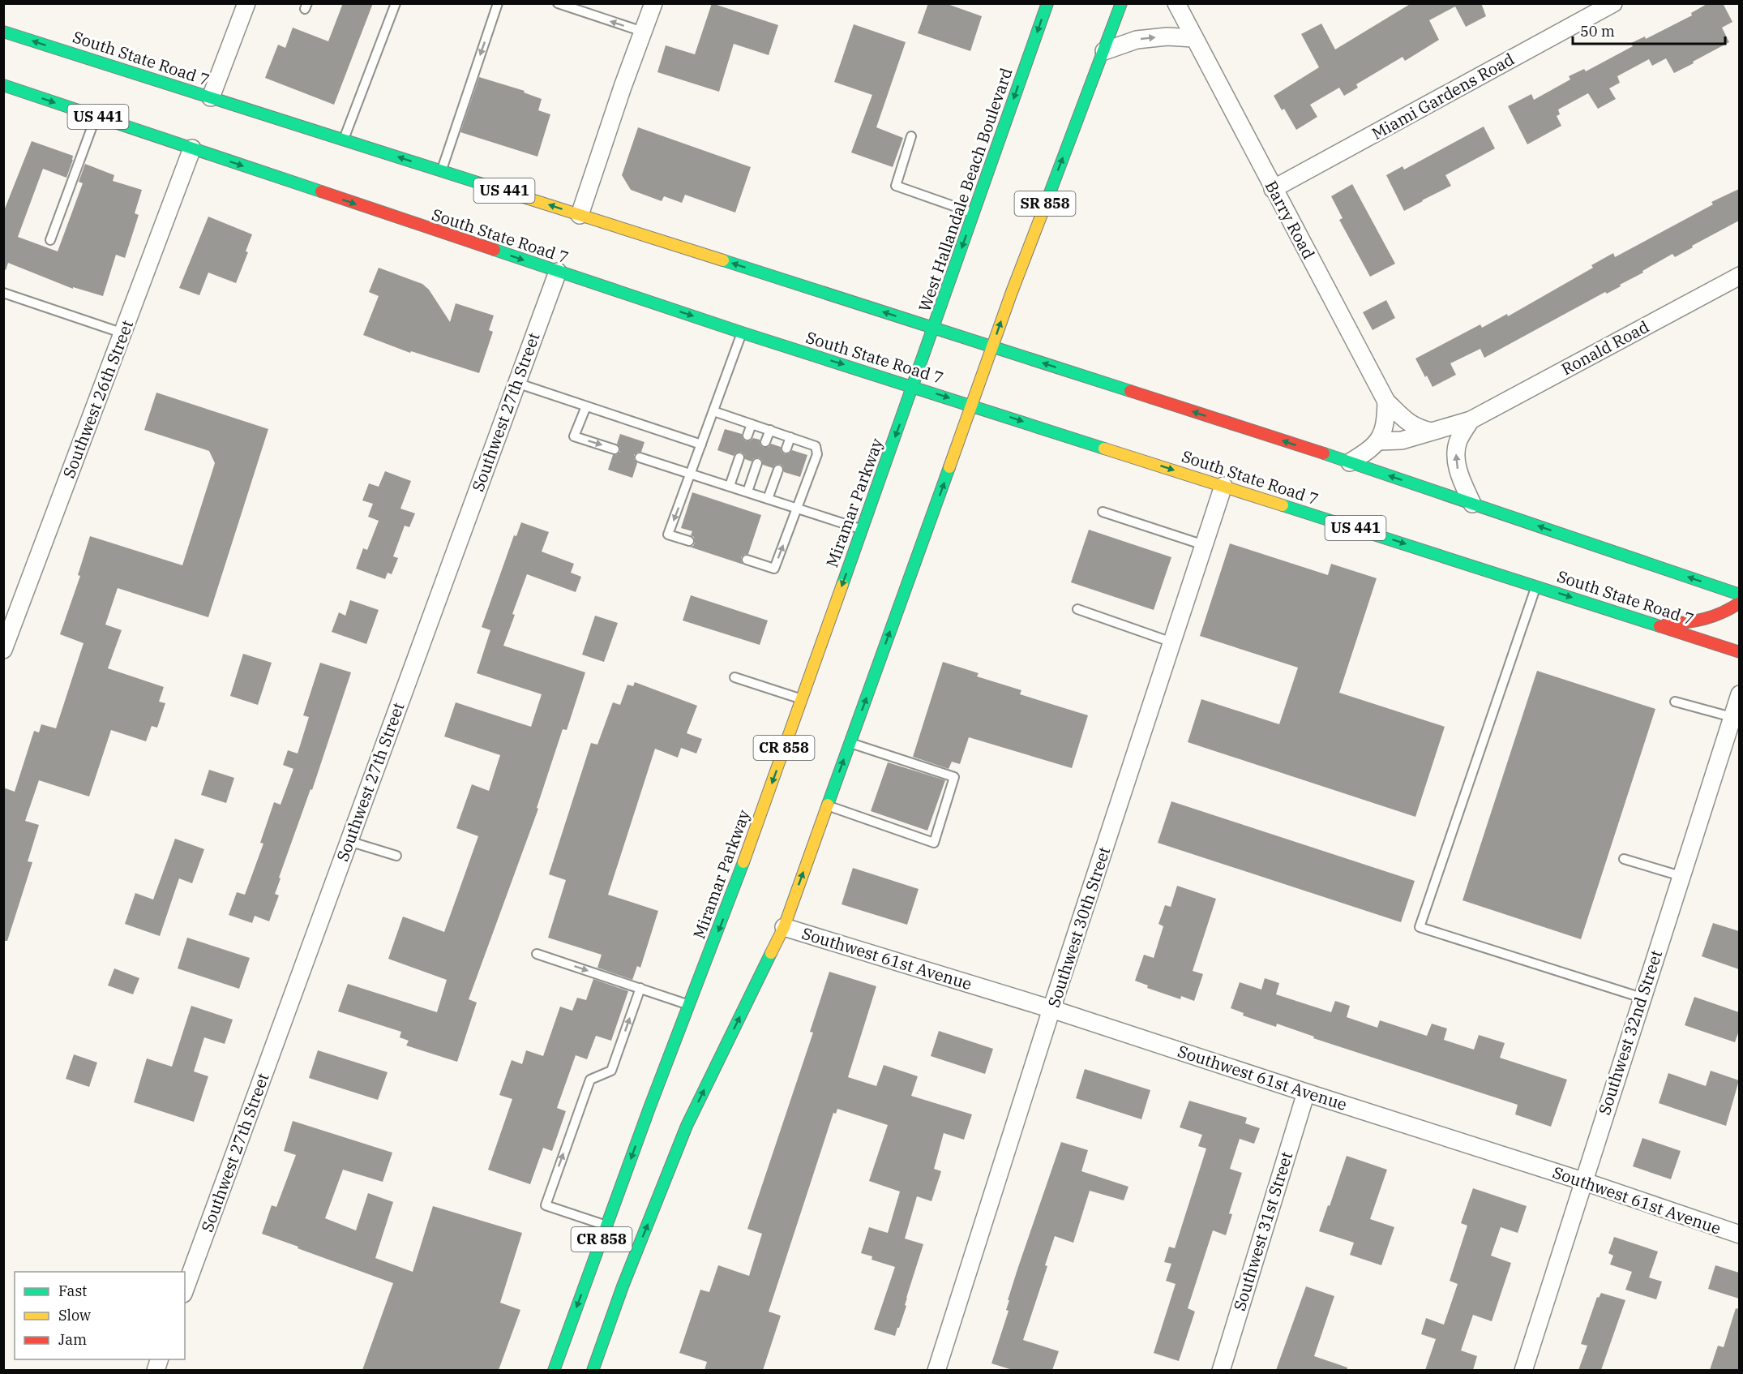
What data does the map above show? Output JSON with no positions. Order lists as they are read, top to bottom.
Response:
{
  "streets": {
    "main road": [
      "South State Road 7",
      "US 441",
      "West Hallandale Beach Boulevard",
      "SR 858",
      "Miramar Parkway",
      "CR 858"
    ],
    "street": [
      "Miami Gardens Road",
      "Barry Road",
      "Ronald Road",
      "Southwest 26th Street",
      "Southwest 27th Street",
      "Southwest 30th Street",
      "Southwest 61st Avenue",
      "Southwest 32nd Street",
      "Southwest 31st Street"
    ]
  },
  "crossings": [
    ["South State Road 7", "West Hallandale Beach Boulevard"],
    ["South State Road 7", "SR 858"],
    ["South State Road 7", "Southwest 26th Street"],
    ["South State Road 7", "Southwest 27th Street"],
    ["South State Road 7", "Miramar Parkway"],
    ["South State Road 7", "CR 858"],
    ["South State Road 7", "Southwest 30th Street"],
    ["Miami Gardens Road", "Barry Road"],
    ["West Hallandale Beach Boulevard", "Miramar Parkway"],
    ["SR 858", "CR 858"],
    ["Barry Road", "Ronald Road"],
    ["CR 858", "Southwest 61st Avenue"],
    ["Southwest 30th Street", "Southwest 61st Avenue"],
    ["Southwest 61st Avenue", "Southwest 32nd Street"],
    ["Southwest 61st Avenue", "Southwest 31st Street"]
  ],
  "legend": ["Fast", "Slow", "Jam"],
  "scale_bar": "50 m"
}
